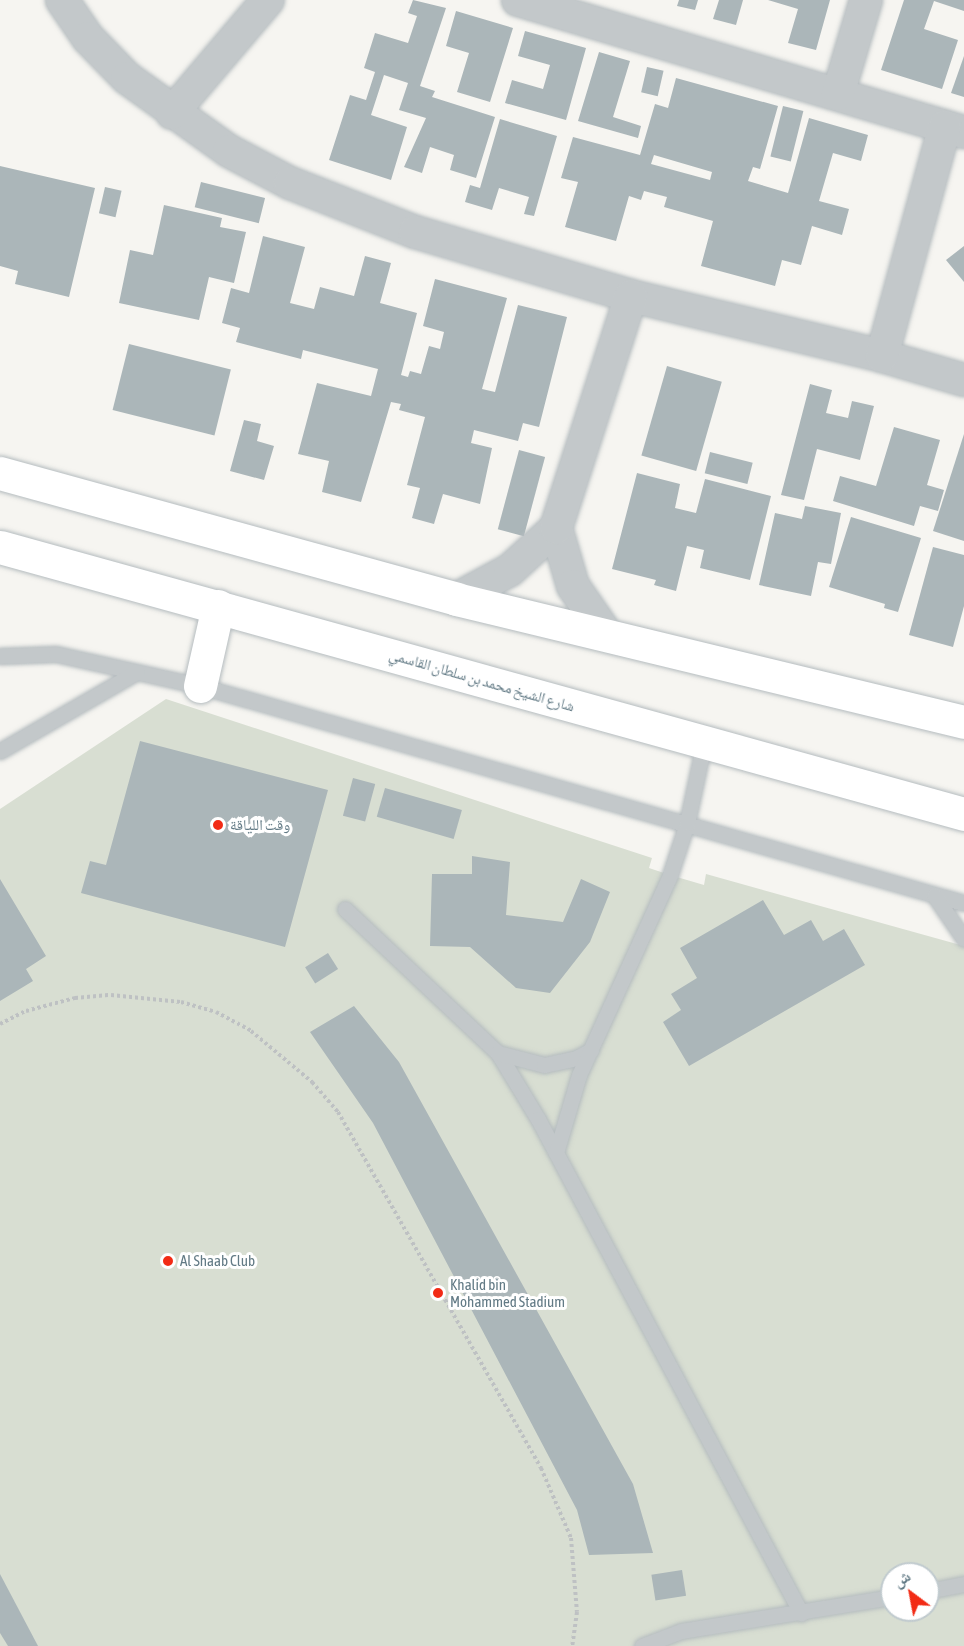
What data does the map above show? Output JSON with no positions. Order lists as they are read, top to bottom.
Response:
{
  "streets": {
    "main road": ["شارع الشيخ محمد بن سلطان القاسمي"]
  },
  "places": ["وقت اللياقة", "Al Shaab Club", "Khalid bin Mohammed Stadium"],
  "north": "top left"
}
